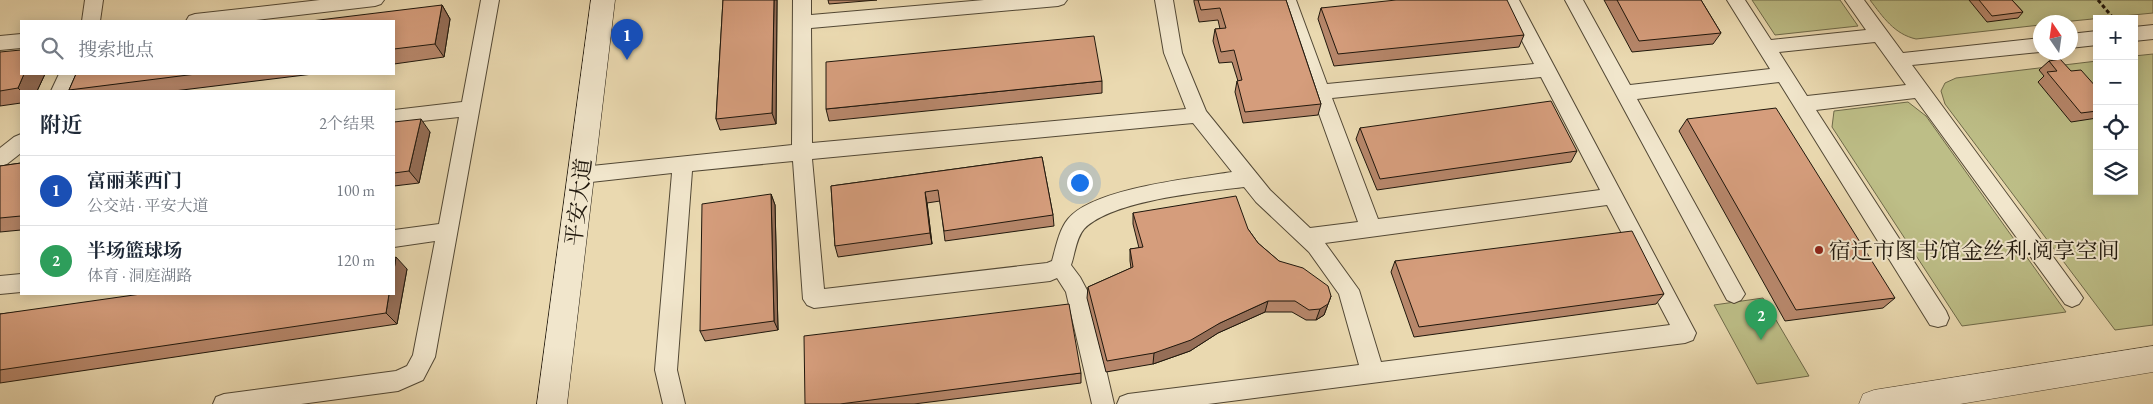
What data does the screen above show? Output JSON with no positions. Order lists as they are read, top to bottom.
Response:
{
  "streets": {
    "street": ["平安大道"]
  },
  "places": ["宿迁市图书馆金丝利·阅享空间"],
  "north": "top",
  "page": {
    "map_buttons": ["+", "−"],
    "pins": ["1", "2"],
    "search": "搜索地点",
    "heading": ["附近", "2个结果"],
    "list": [
      {
        "mark": "1",
        "name": "富丽莱西门",
        "note": "公交站 · 平安大道",
        "value": "100 m"
      },
      {
        "mark": "2",
        "name": "半场篮球场",
        "note": "体育 · 洞庭湖路",
        "value": "120 m"
      }
    ]
  }
}
